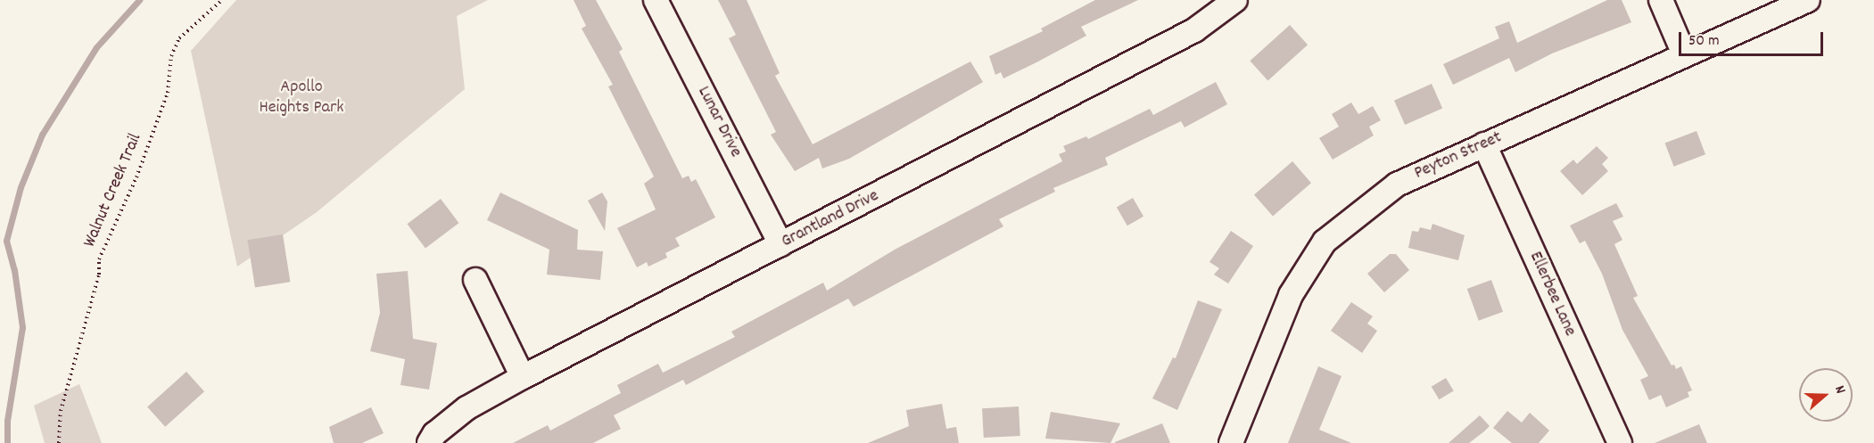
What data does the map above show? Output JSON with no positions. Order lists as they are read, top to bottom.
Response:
{
  "streets": {
    "street": [
      "Lunar Drive",
      "Peyton Street",
      "Grantland Drive",
      "Ellerbee Lane"
    ],
    "path": ["Walnut Creek Trail"]
  },
  "crossings": [
    ["Lunar Drive", "Grantland Drive"],
    ["Peyton Street", "Ellerbee Lane"]
  ],
  "parks": ["Apollo Heights Park"],
  "scale_bar": "50 m",
  "north": "right"
}
